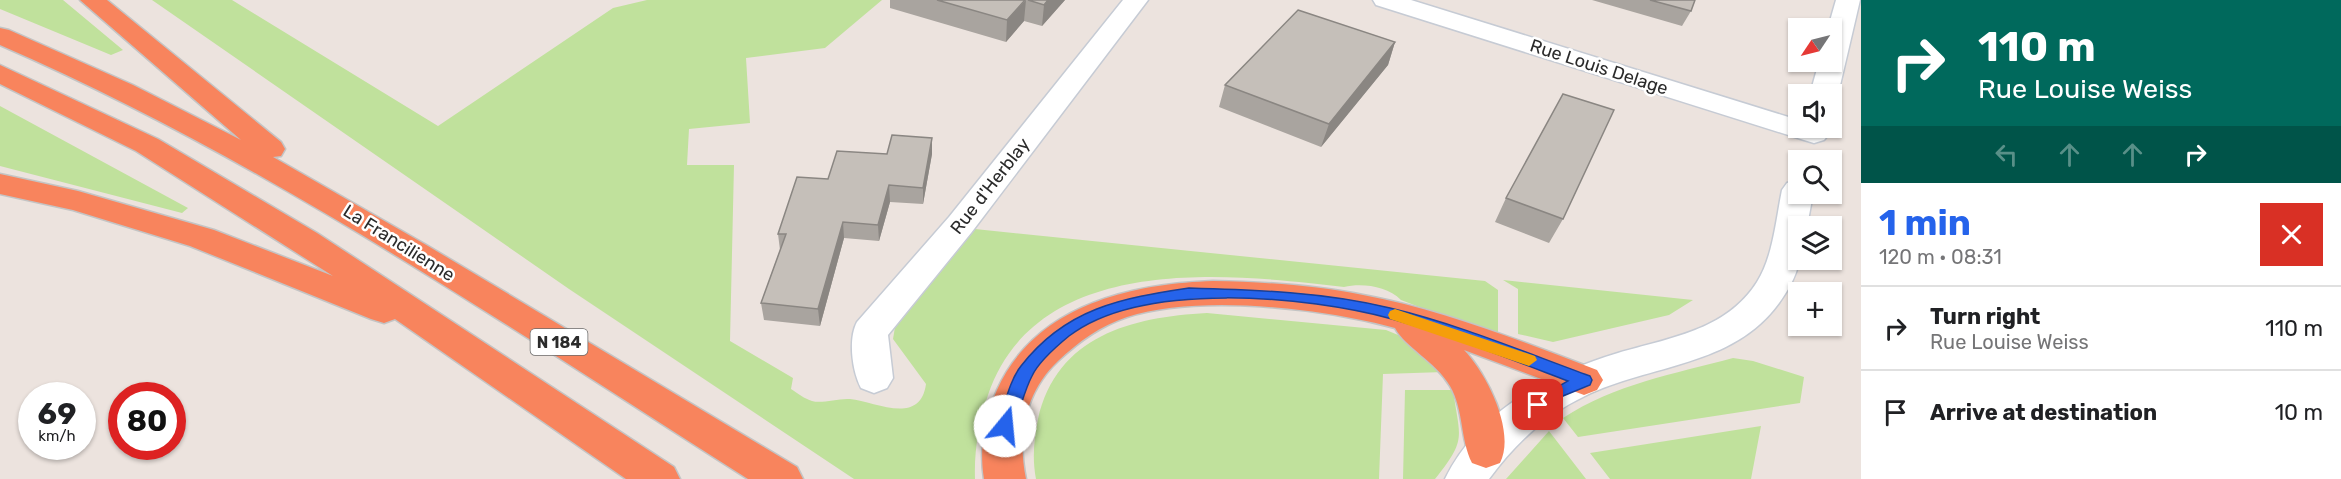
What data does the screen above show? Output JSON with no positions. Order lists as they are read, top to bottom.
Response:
{
  "streets": {
    "highway": ["La Francilienne", "N 184"],
    "street": ["Rue Louis Delage", "Rue d'Herblay"]
  },
  "north": "bottom left",
  "page": {
    "turn": ["110 m", "Rue Louise Weiss"],
    "map_buttons": "+",
    "heading": ["1 min", "120 m · 08:31"],
    "list": [
      {
        "name": "Turn right",
        "note": "Rue Louise Weiss",
        "value": "110 m"
      },
      {
        "name": "Arrive at destination",
        "value": "10 m"
      }
    ],
    "speed": "69 km/h",
    "limit": "80"
  }
}
